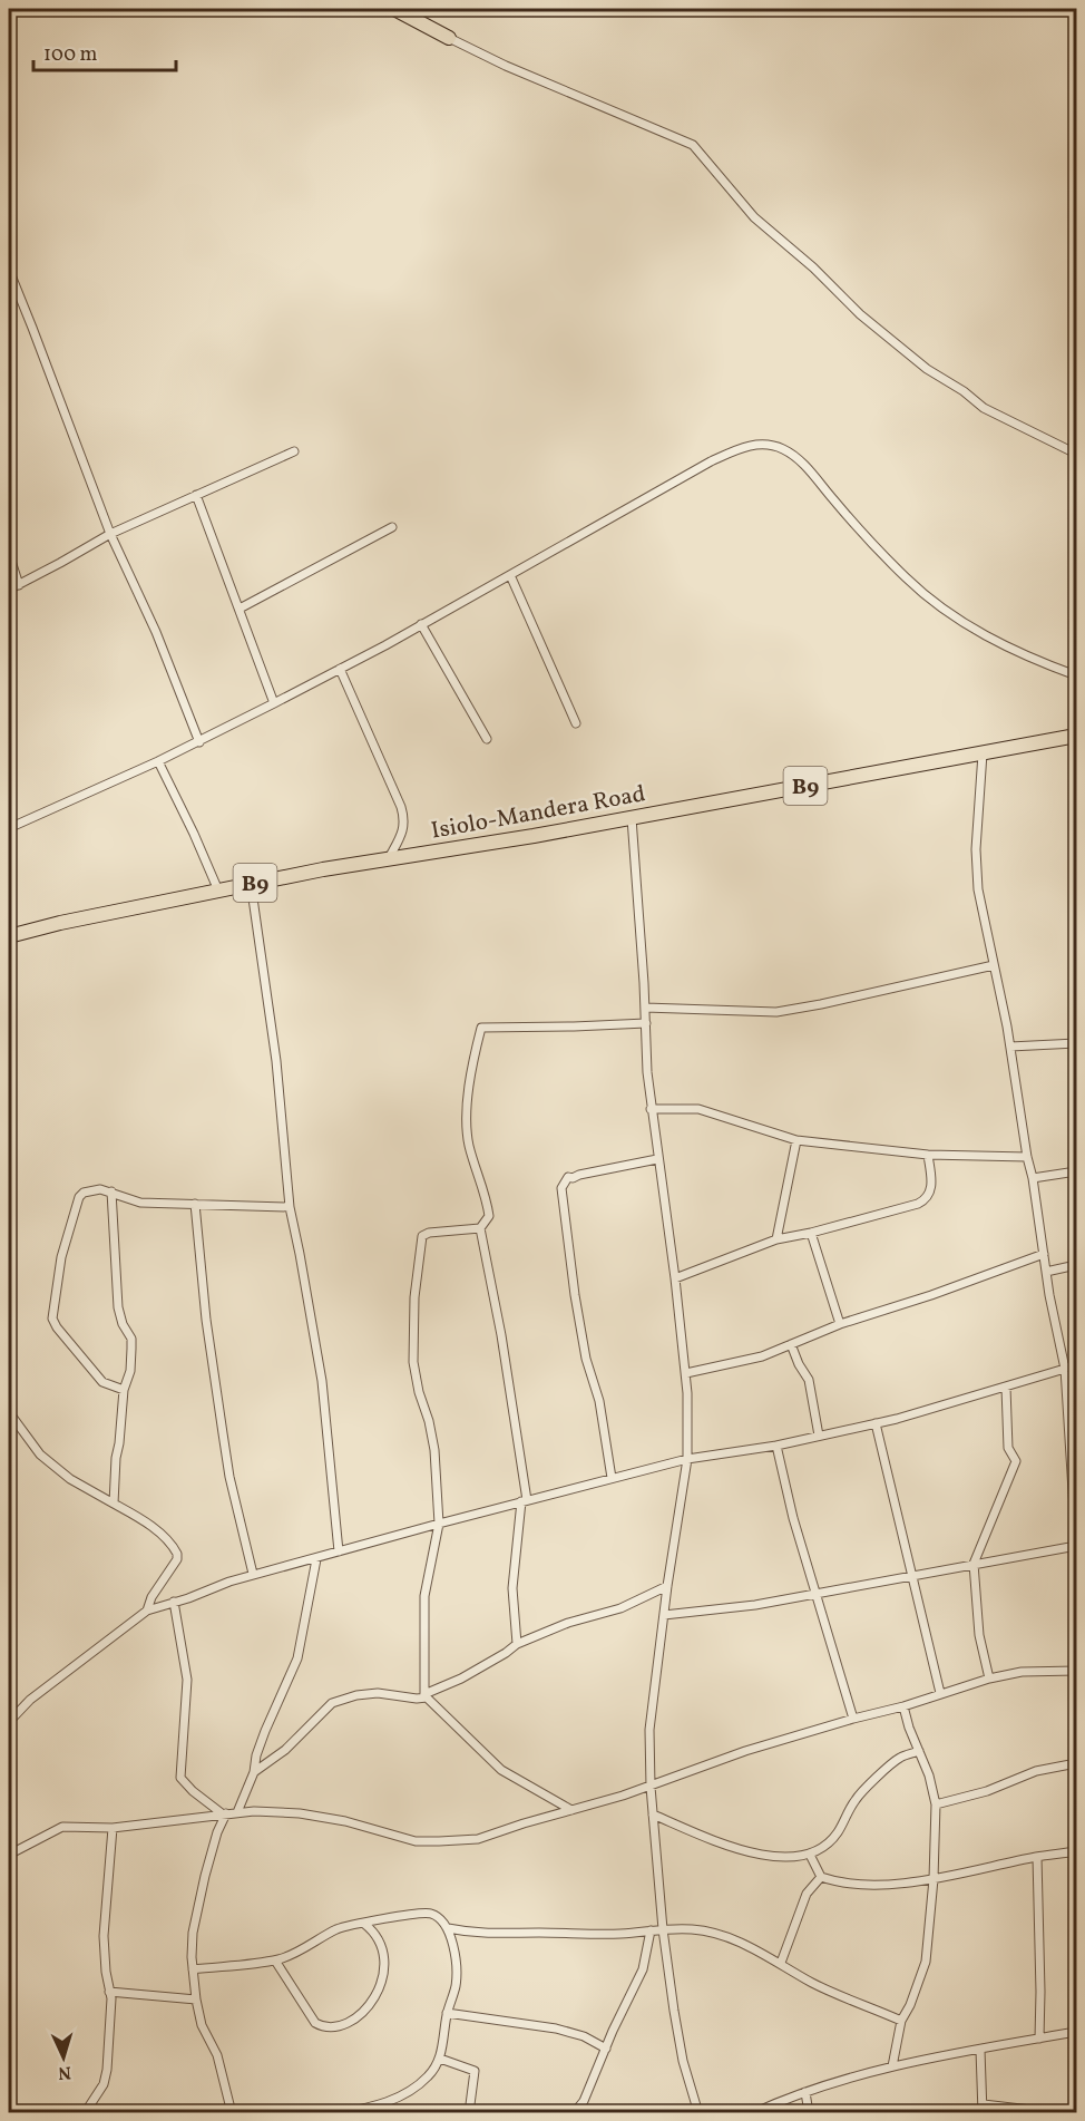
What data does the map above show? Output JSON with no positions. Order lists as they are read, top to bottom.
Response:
{
  "streets": {
    "highway": ["B9", "Isiolo-Mandera Road"]
  },
  "scale_bar": "100 m",
  "north": "bottom"
}
